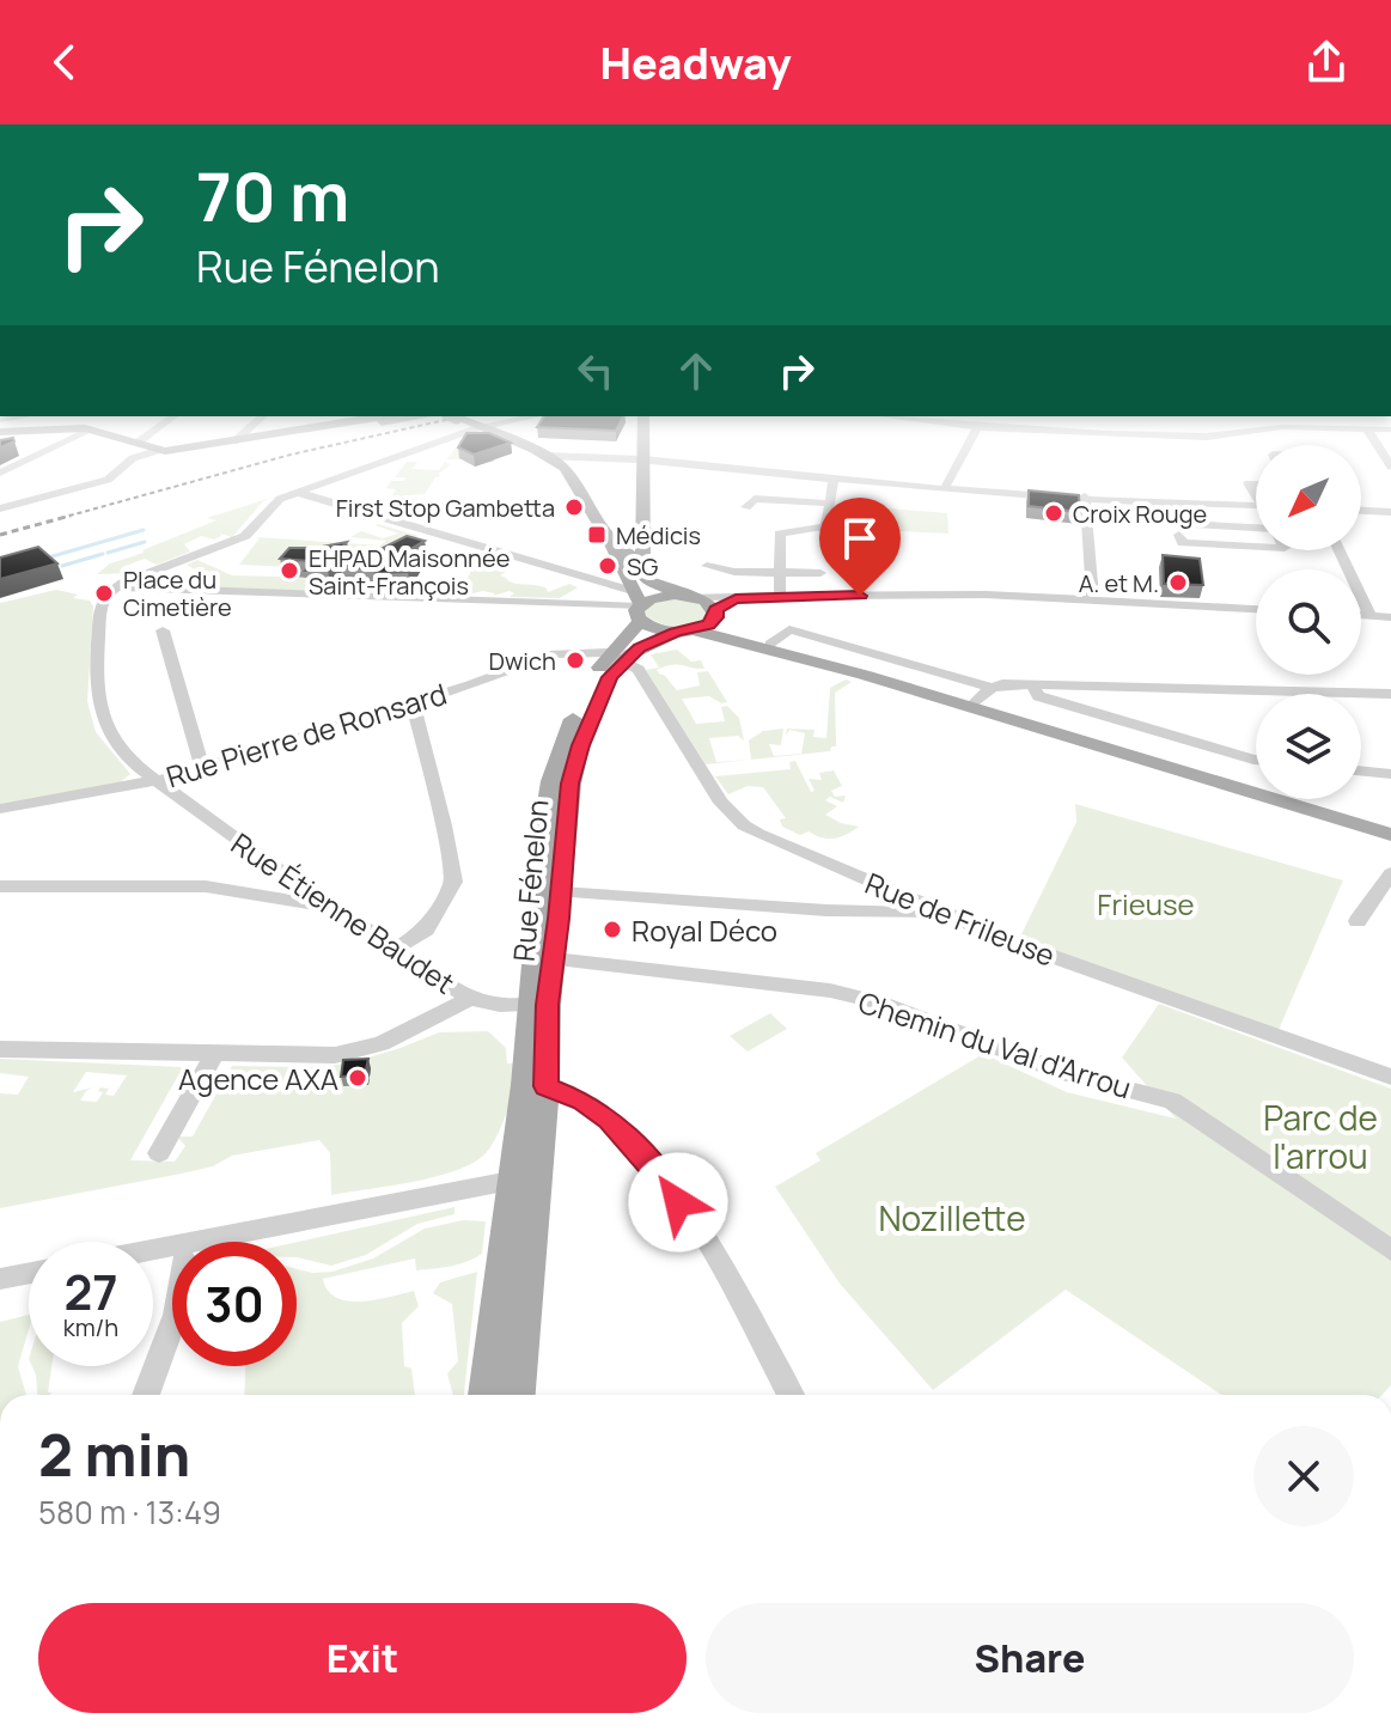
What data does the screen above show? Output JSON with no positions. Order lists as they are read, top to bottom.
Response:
{
  "streets": {
    "main road": ["Rue Fénelon"],
    "street": [
      "Rue Pierre de Ronsard",
      "Rue Étienne Baudet",
      "Rue de Frileuse",
      "Chemin du Val d'Arrou"
    ]
  },
  "crossings": [
    ["Rue Pierre de Ronsard", "Rue Fénelon"],
    ["Rue Pierre de Ronsard", "Rue Étienne Baudet"],
    ["Rue Pierre de Ronsard", "Rue de Frileuse"],
    ["Rue Fénelon", "Rue Étienne Baudet"],
    ["Rue Fénelon", "Rue de Frileuse"],
    ["Rue Fénelon", "Chemin du Val d'Arrou"]
  ],
  "parks": ["Frieuse", "Parc de l'arrou", "Nozillette"],
  "places": {
    "other": [
      "First Stop Gambetta",
      "Croix Rouge",
      "SG",
      "EHPAD Maisonnée Saint-François",
      "A. et M.",
      "Place du Cimetière",
      "Dwich",
      "Royal Déco",
      "Agence AXA"
    ],
    "transit": ["Médicis"]
  },
  "north": "bottom left",
  "page": {
    "header": "Headway",
    "turn": ["70 m", "Rue Fénelon"],
    "speed": "27 km/h",
    "limit": "30",
    "heading": ["2 min", "580 m · 13:49"],
    "buttons": ["Exit", "Share"]
  }
}
